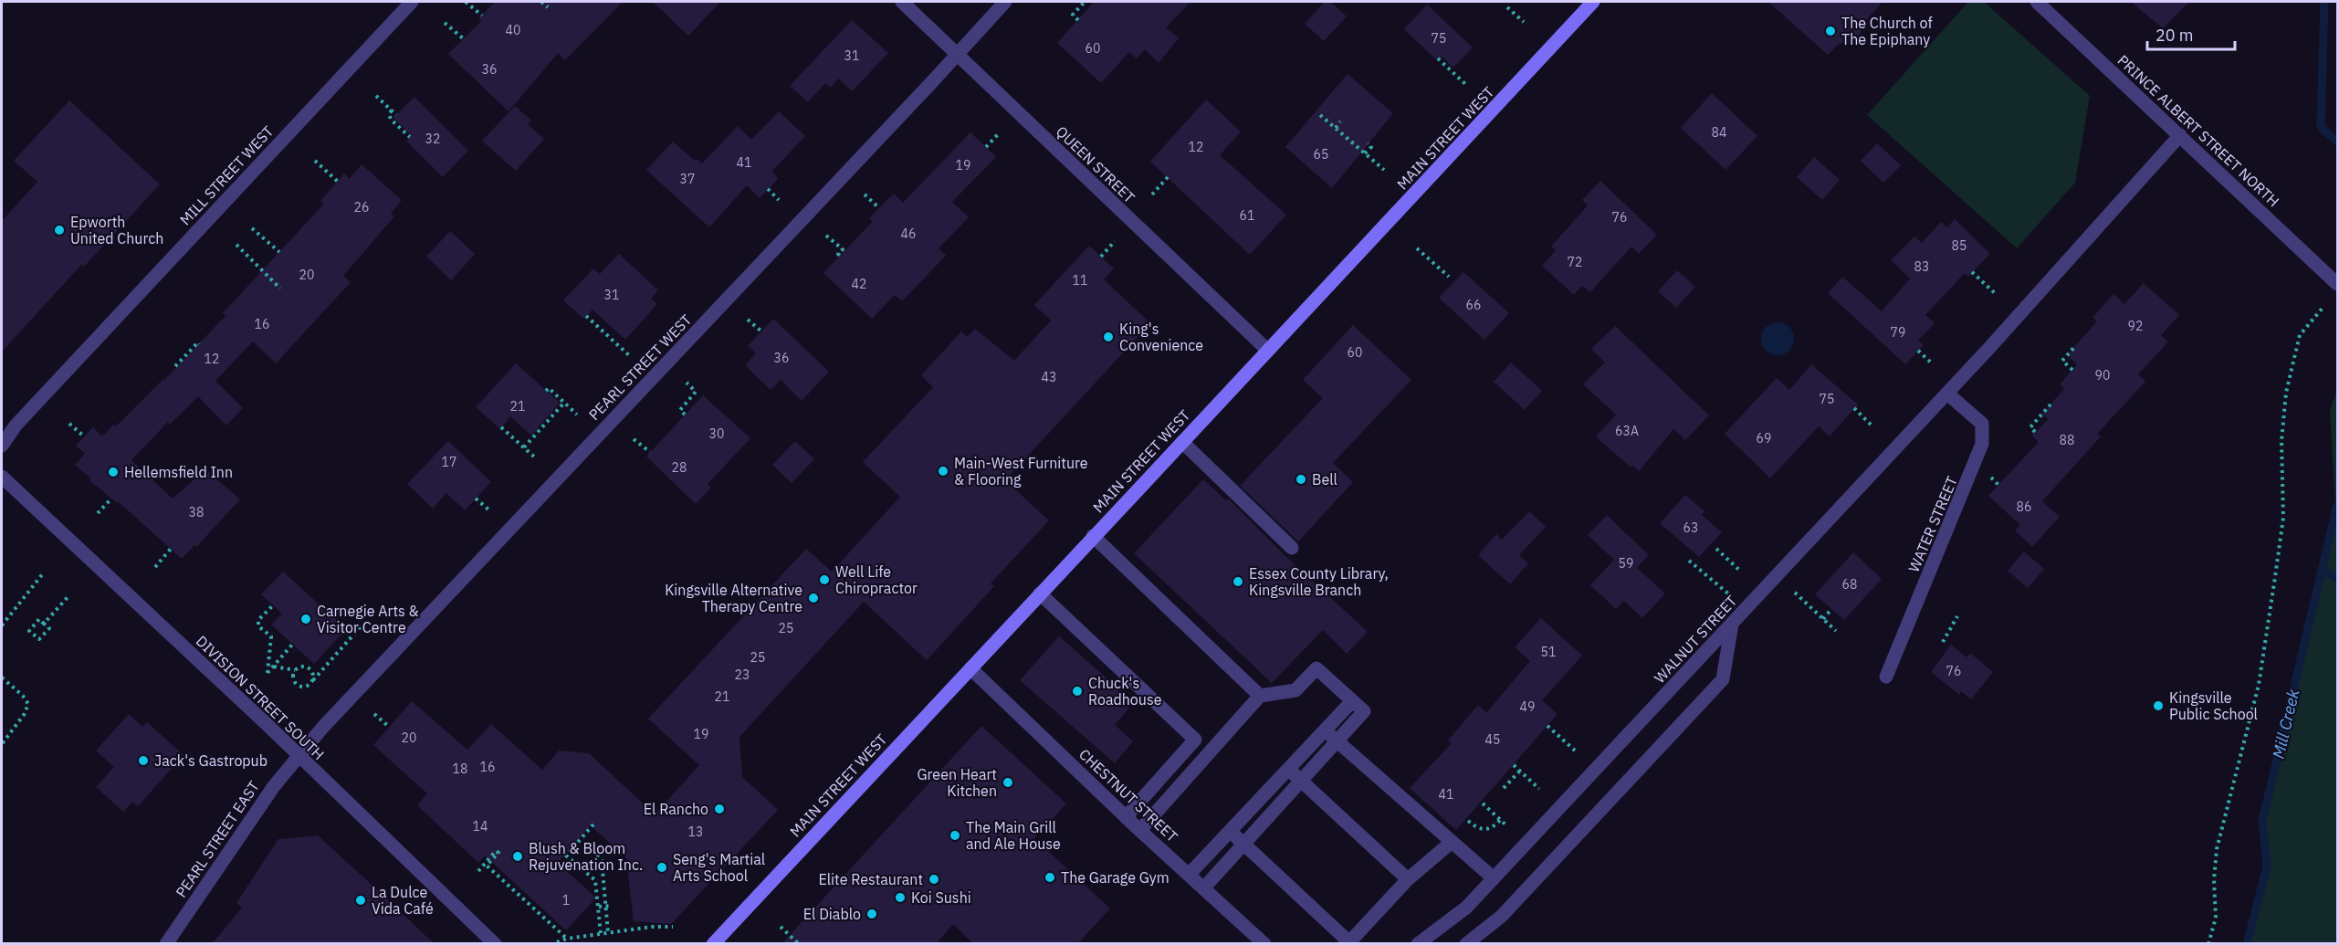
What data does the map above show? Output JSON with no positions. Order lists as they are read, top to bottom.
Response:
{
  "streets": {
    "main road": ["MAIN STREET WEST"],
    "street": [
      "PRINCE ALBERT STREET NORTH",
      "QUEEN STREET",
      "MILL STREET WEST",
      "PEARL STREET WEST",
      "WATER STREET",
      "WALNUT STREET",
      "DIVISION STREET SOUTH",
      "CHESTNUT STREET",
      "PEARL STREET EAST"
    ]
  },
  "crossings": [
    ["PRINCE ALBERT STREET NORTH", "WALNUT STREET"],
    ["MAIN STREET WEST", "QUEEN STREET"],
    ["MAIN STREET WEST", "CHESTNUT STREET"],
    ["QUEEN STREET", "PEARL STREET WEST"],
    ["PEARL STREET WEST", "DIVISION STREET SOUTH"],
    ["PEARL STREET WEST", "PEARL STREET EAST"],
    ["WATER STREET", "WALNUT STREET"],
    ["DIVISION STREET SOUTH", "PEARL STREET EAST"]
  ],
  "water": ["Mill Creek"],
  "places": [
    "The Church of The Epiphany",
    "Epworth United Church",
    "King's Convenience",
    "Main-West Furniture & Flooring",
    "Hellemsfield Inn",
    "Bell",
    "Well Life Chiropractor",
    "Essex County Library, Kingsville Branch",
    "Kingsville Alternative Therapy Centre",
    "Carnegie Arts & Visitor Centre",
    "Chuck's Roadhouse",
    "Kingsville Public School",
    "Jack's Gastropub",
    "Green Heart Kitchen",
    "El Rancho",
    "The Main Grill and Ale House",
    "Blush & Bloom Rejuvenation Inc.",
    "Seng's Martial Arts School",
    "The Garage Gym",
    "Elite Restaurant",
    "Koi Sushi",
    "La Dulce Vida Café",
    "El Diablo"
  ],
  "house_numbers": [
    "40",
    "75",
    "60",
    "31",
    "36",
    "84",
    "32",
    "12",
    "65",
    "41",
    "19",
    "37",
    "26",
    "61",
    "76",
    "46",
    "85",
    "72",
    "83",
    "20",
    "11",
    "42",
    "31",
    "66",
    "16",
    "92",
    "79",
    "60",
    "36",
    "12",
    "90",
    "43",
    "75",
    "21",
    "63A",
    "30",
    "69",
    "88",
    "17",
    "28",
    "86",
    "38",
    "63",
    "59",
    "68",
    "25",
    "51",
    "25",
    "76",
    "23",
    "21",
    "49",
    "19",
    "20",
    "45",
    "16",
    "18",
    "41",
    "14",
    "13",
    "1"
  ],
  "scale_bar": "20 m"
}
